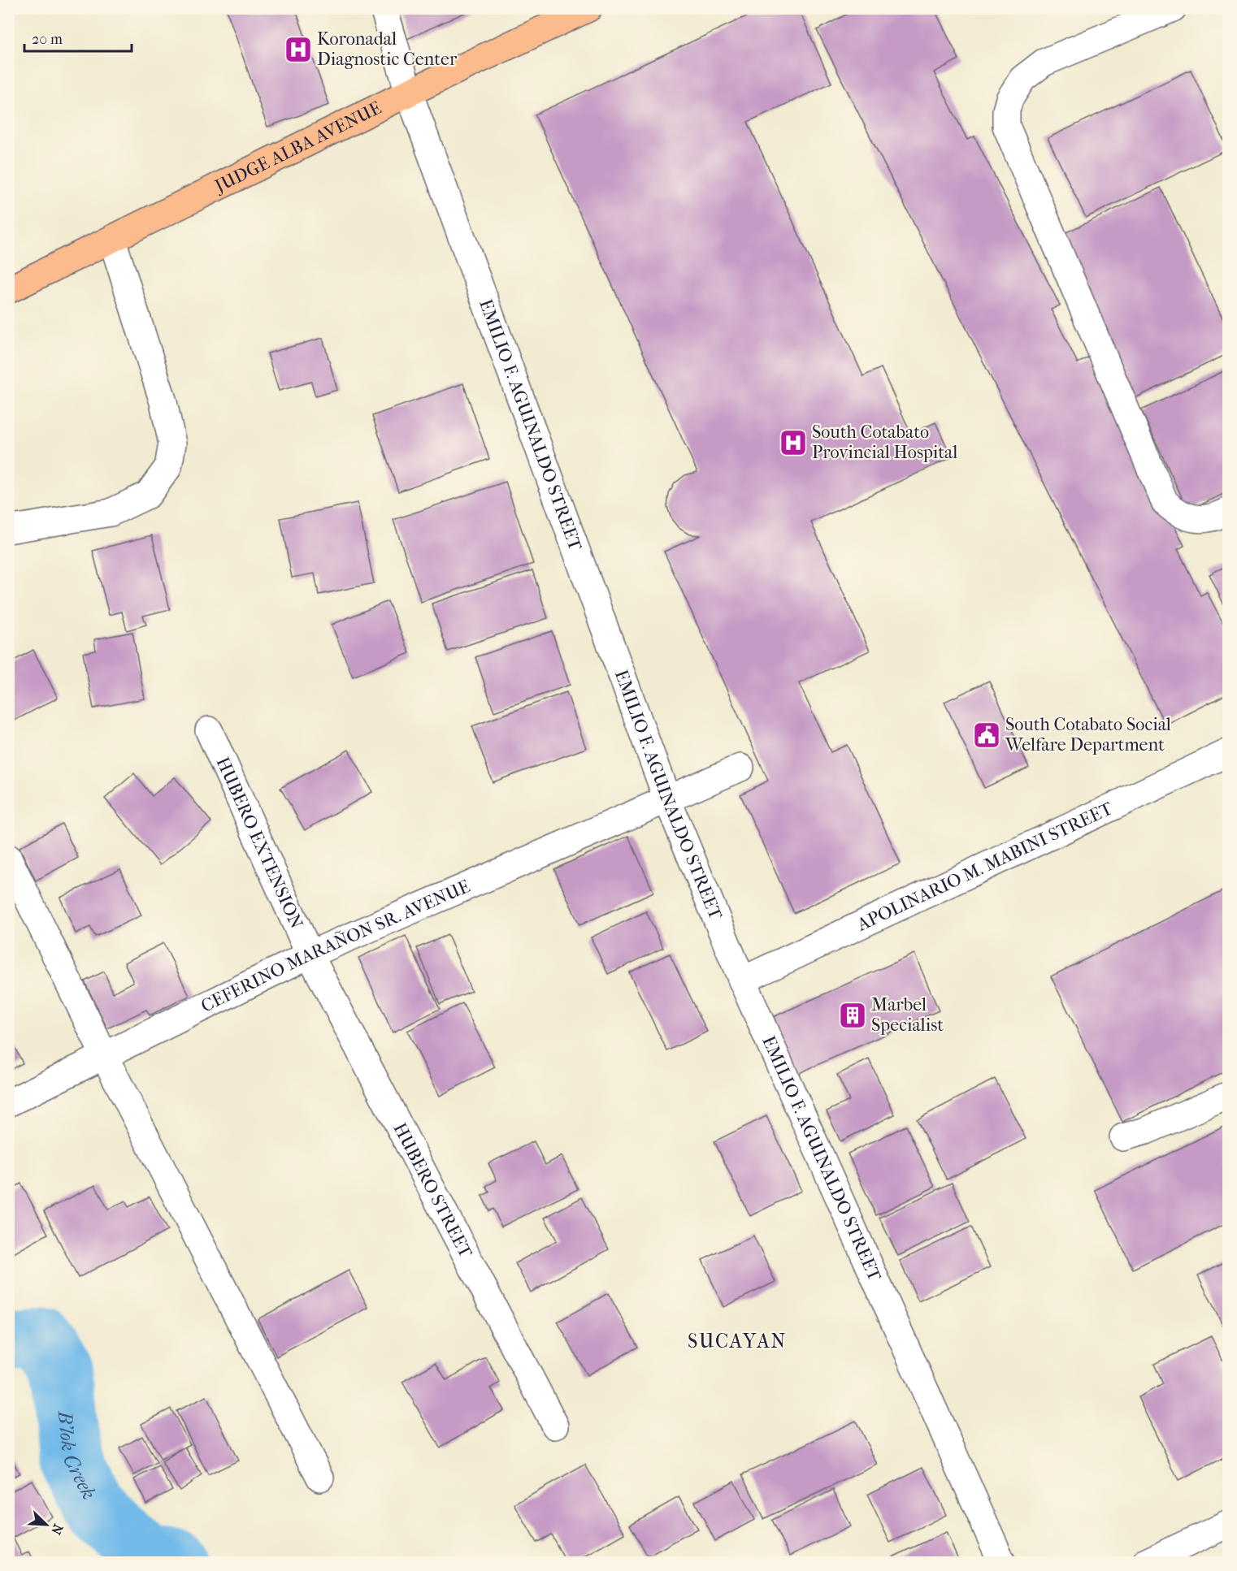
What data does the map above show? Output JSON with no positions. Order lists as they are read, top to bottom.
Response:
{
  "streets": {
    "main road": ["JUDGE ALBA AVENUE"],
    "street": [
      "EMILIO F. AGUINALDO STREET",
      "HUBERO EXTENSION",
      "APOLINARIO M. MABINI STREET",
      "CEFERINO MARAÑON SR. AVENUE",
      "HUBERO STREET"
    ]
  },
  "crossings": [
    ["JUDGE ALBA AVENUE", "EMILIO F. AGUINALDO STREET"],
    ["EMILIO F. AGUINALDO STREET", "APOLINARIO M. MABINI STREET"],
    ["EMILIO F. AGUINALDO STREET", "CEFERINO MARAÑON SR. AVENUE"],
    ["HUBERO EXTENSION", "CEFERINO MARAÑON SR. AVENUE"],
    ["HUBERO EXTENSION", "HUBERO STREET"],
    ["CEFERINO MARAÑON SR. AVENUE", "HUBERO STREET"]
  ],
  "districts": ["SUCAYAN"],
  "water": ["B'lok Creek"],
  "places": {
    "hospital": ["Koronadal Diagnostic Center", "South Cotabato Provincial Hospital"],
    "public building": ["South Cotabato Social Welfare Department"],
    "building": ["Marbel Specialist"]
  },
  "scale_bar": "20 m",
  "north": "bottom right"
}
